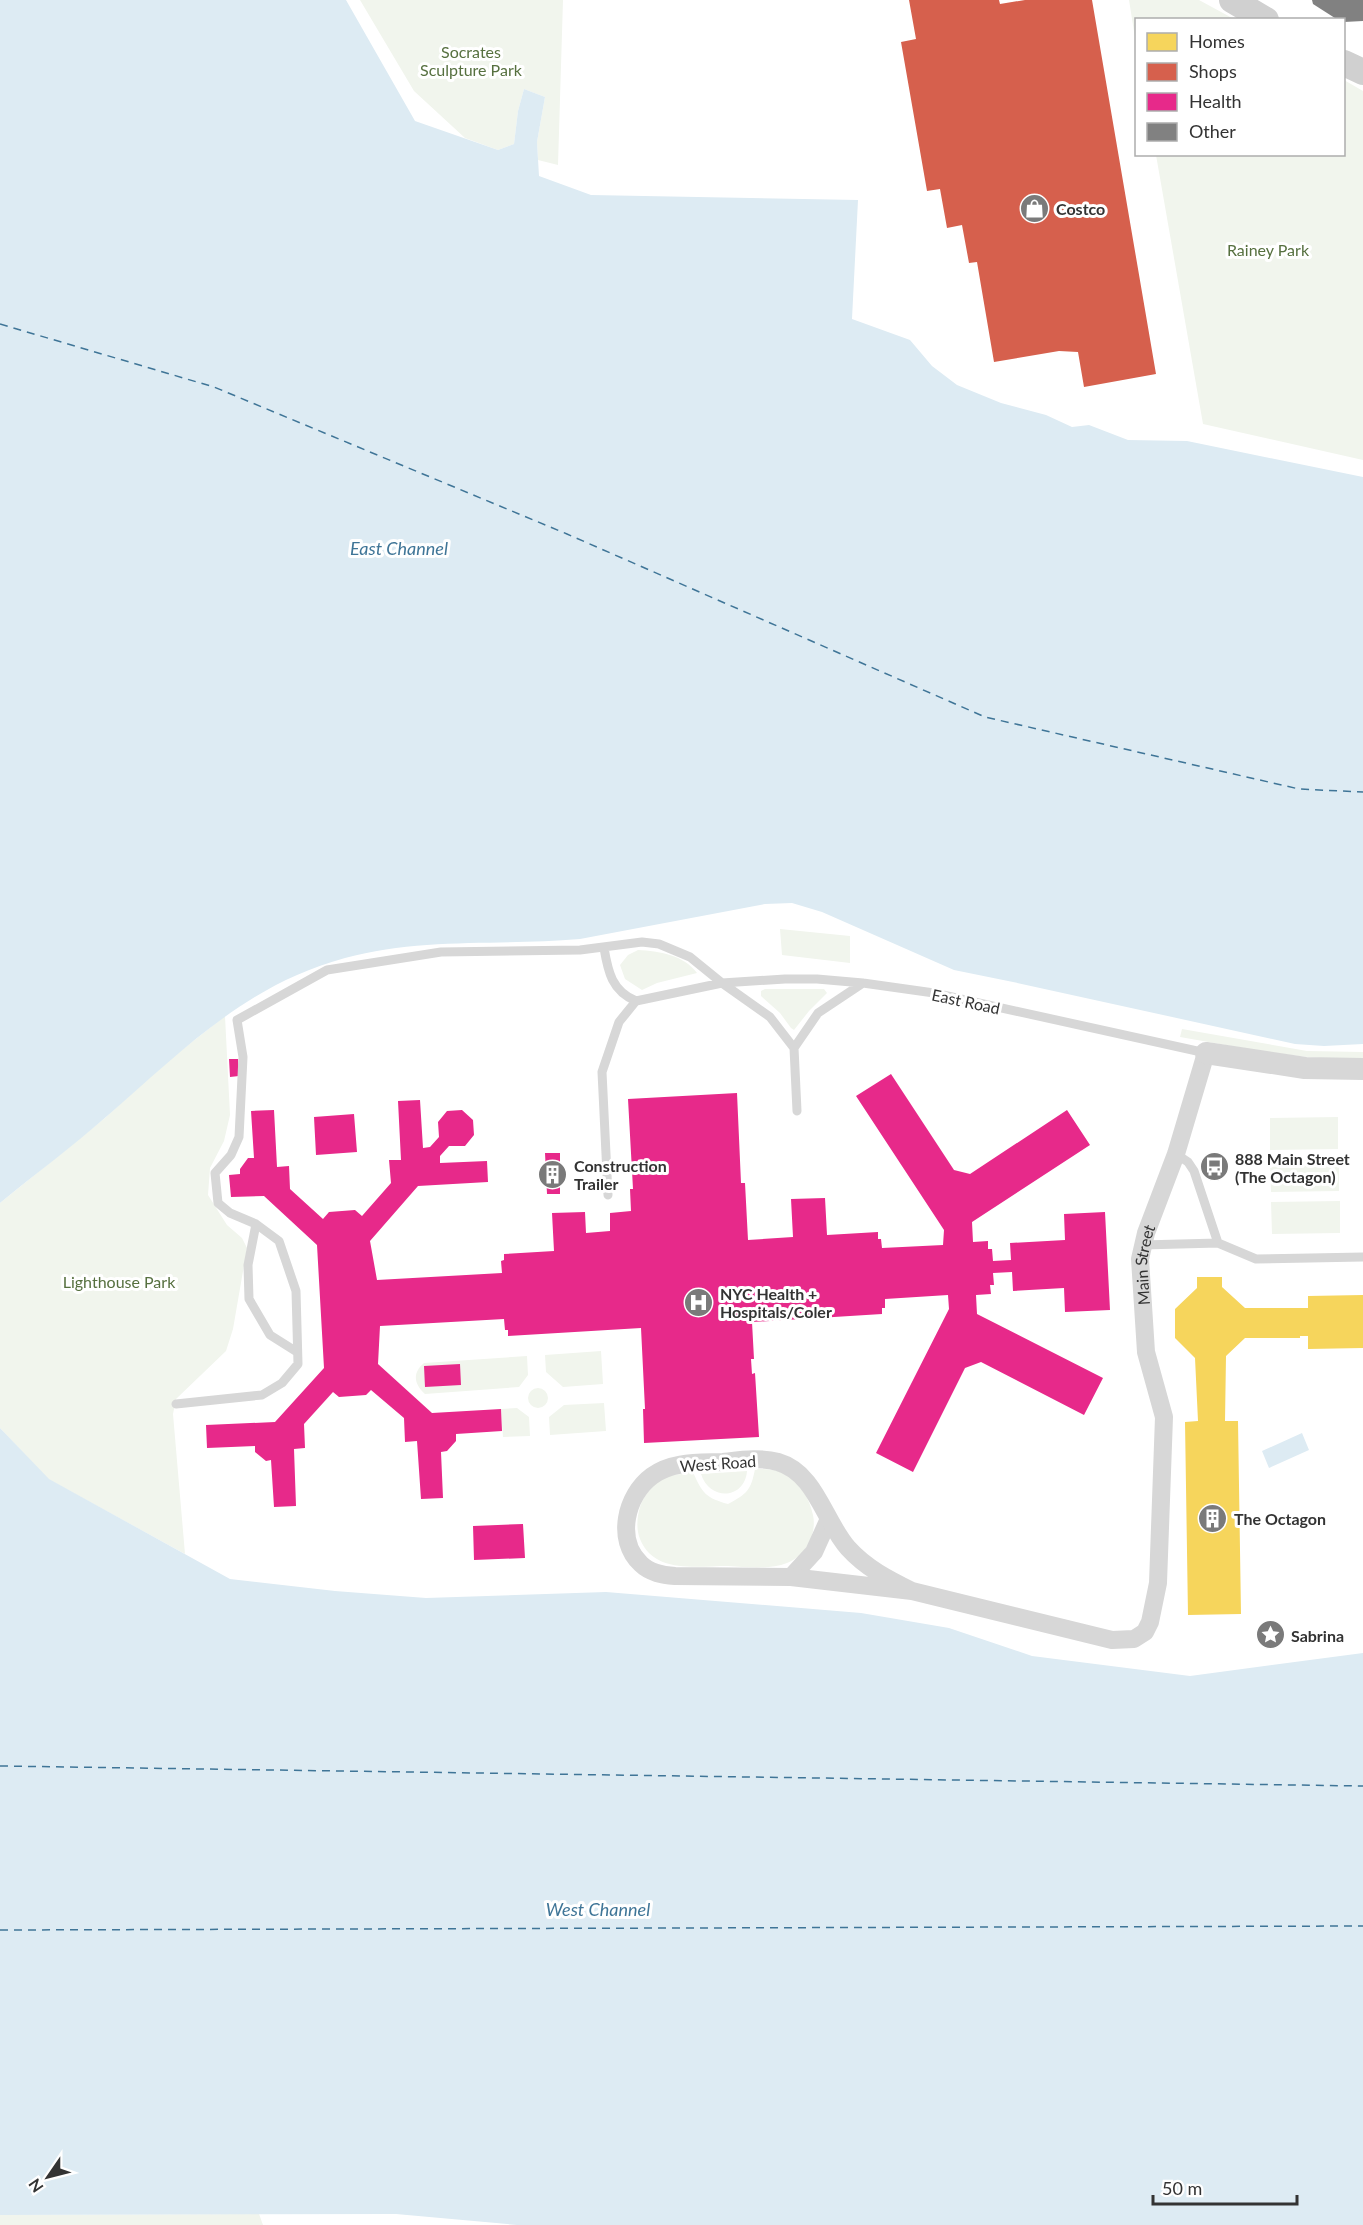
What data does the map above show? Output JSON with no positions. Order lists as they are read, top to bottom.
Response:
{
  "streets": {
    "street": ["Main Street", "West Road"],
    "lane": ["East Road"]
  },
  "crossings": [
    ["East Road", "Main Street"],
    ["Main Street", "West Road"]
  ],
  "water": ["East Channel", "West Channel"],
  "parks": ["Socrates Sculpture Park", "Rainey Park", "Lighthouse Park"],
  "places": {
    "shop": ["Costco"],
    "bus stop": ["888 Main Street (The Octagon)"],
    "building": ["Construction Trailer", "The Octagon"],
    "hospital": ["NYC Health + Hospitals/Coler"],
    "place": ["Sabrina"]
  },
  "legend": [
    "Homes",
    "Shops",
    "Health",
    "Other"
  ],
  "scale_bar": "50 m",
  "north": "bottom left"
}
